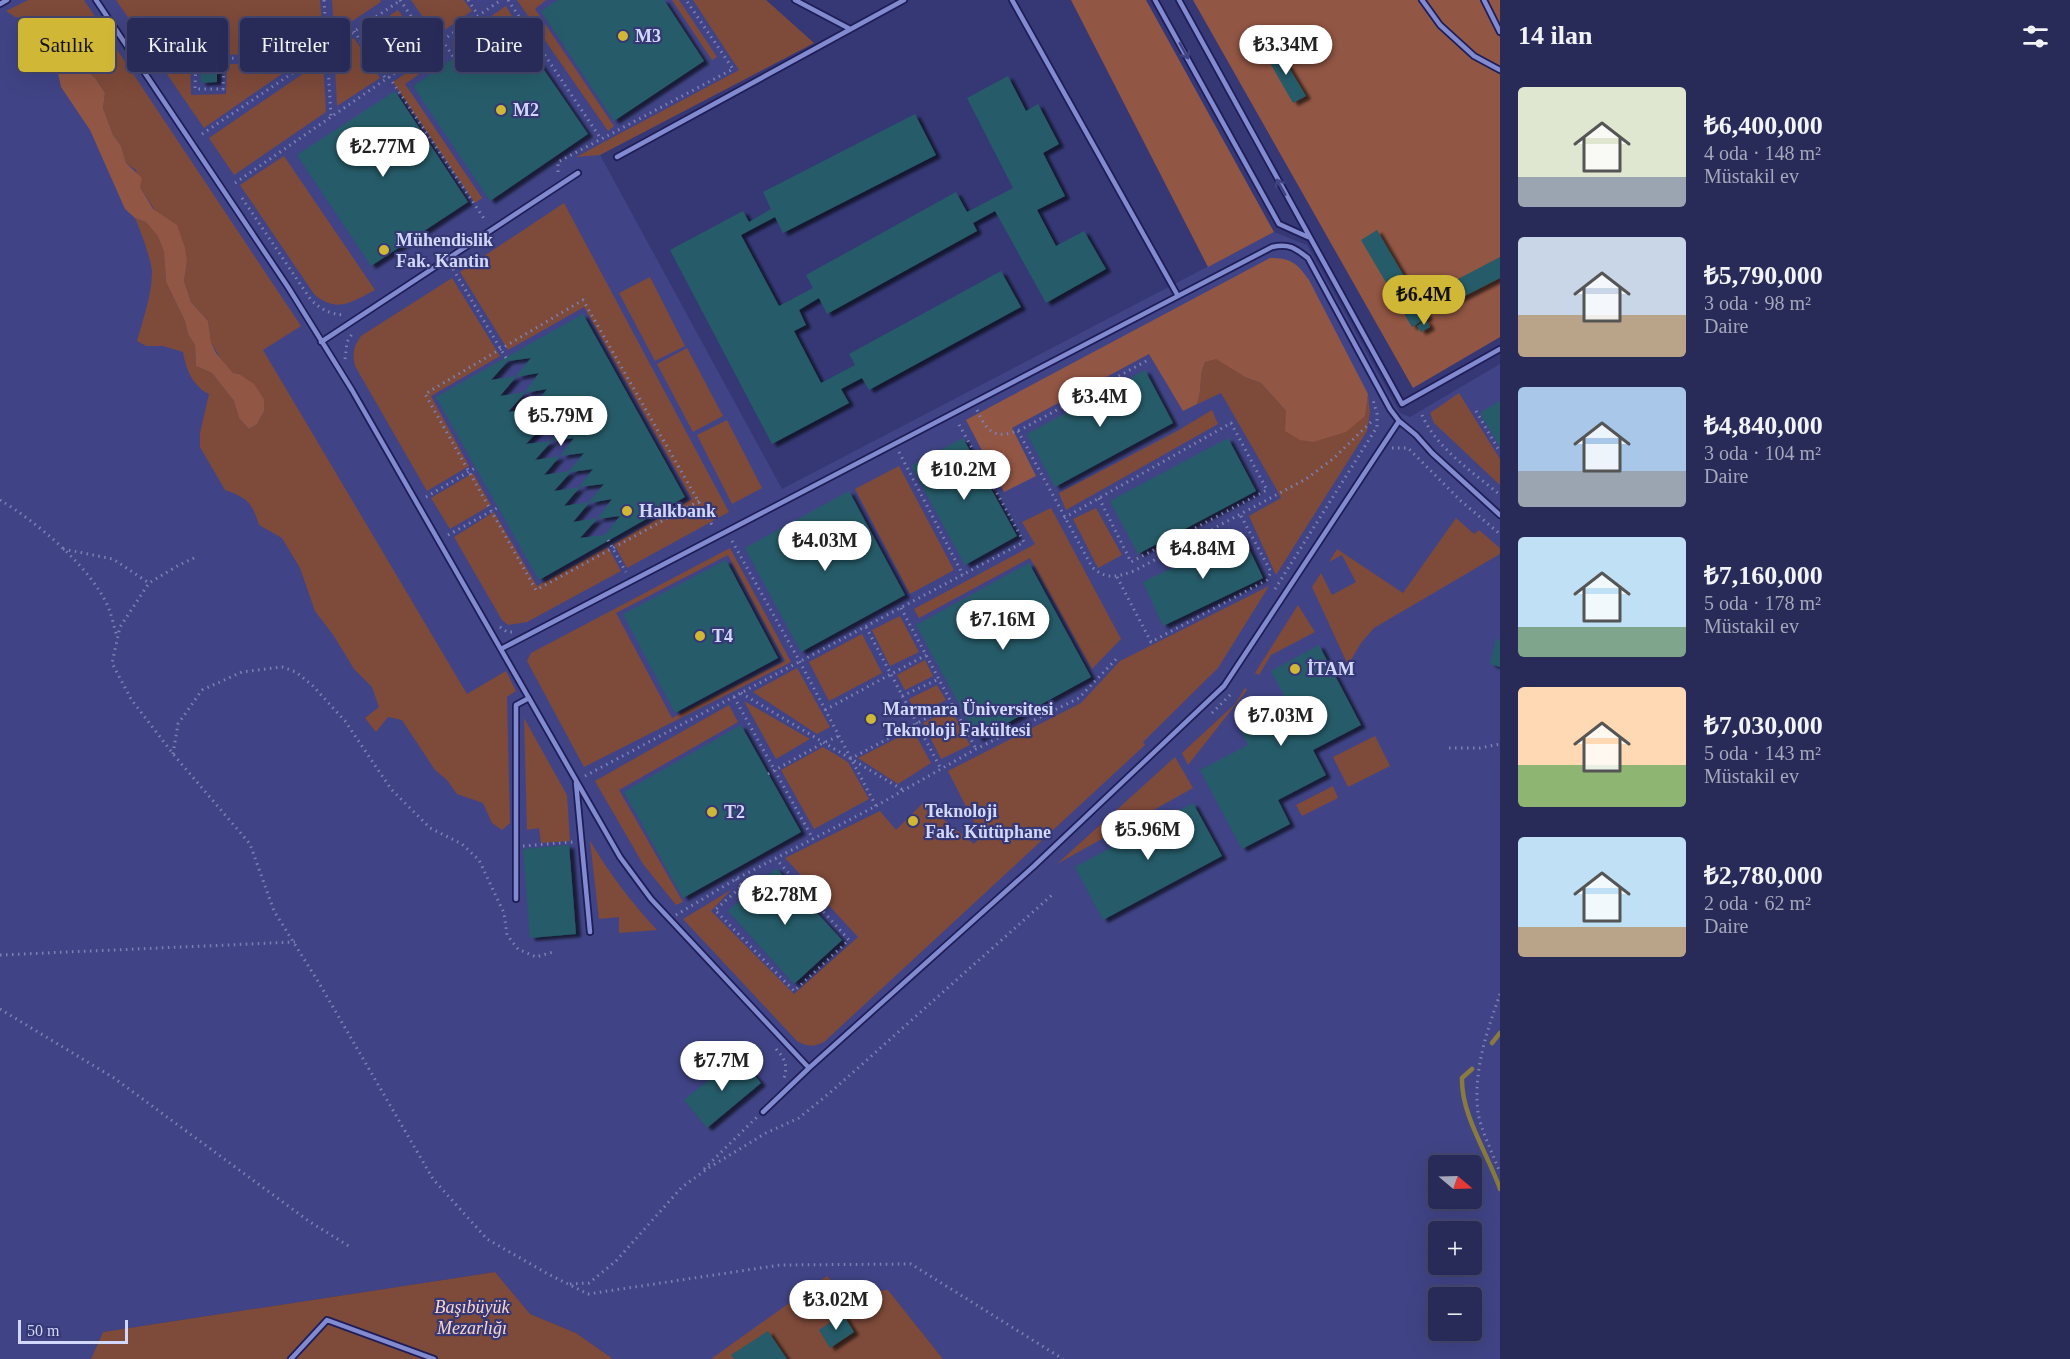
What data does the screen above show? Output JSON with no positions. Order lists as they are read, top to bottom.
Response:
{
  "parks": ["Başıbüyük Mezarlığı"],
  "places": [
    "M3",
    "M2",
    "Mühendislik Fak. Kantin",
    "Halkbank",
    "T4",
    "İTAM",
    "Marmara Üniversitesi Teknoloji Fakültesi",
    "T2",
    "Teknoloji Fak. Kütüphane"
  ],
  "scale_bar": "50 m",
  "north": "right",
  "page": {
    "heading": "14 ilan",
    "chip": [
      "Satılık",
      "Kiralık",
      "Filtreler",
      "Yeni",
      "Daire"
    ],
    "price": [
      "₺3.34M",
      "₺2.77M",
      "₺6.4M",
      "₺3.4M",
      "₺5.79M",
      "₺10.2M",
      "₺4.03M",
      "₺4.84M",
      "₺7.16M",
      "₺7.03M",
      "₺5.96M",
      "₺2.78M",
      "₺7.7M",
      "₺3.02M"
    ],
    "list": [
      {
        "name": "₺6,400,000",
        "note": "4 oda · 148 m² · Müstakil ev"
      },
      {
        "name": "₺5,790,000",
        "note": "3 oda · 98 m² · Daire"
      },
      {
        "name": "₺4,840,000",
        "note": "3 oda · 104 m² · Daire"
      },
      {
        "name": "₺7,160,000",
        "note": "5 oda · 178 m² · Müstakil ev"
      },
      {
        "name": "₺7,030,000",
        "note": "5 oda · 143 m² · Müstakil ev"
      },
      {
        "name": "₺2,780,000",
        "note": "2 oda · 62 m² · Daire"
      }
    ],
    "map_buttons": ["+", "−"],
    "scale": "50 m"
  }
}
